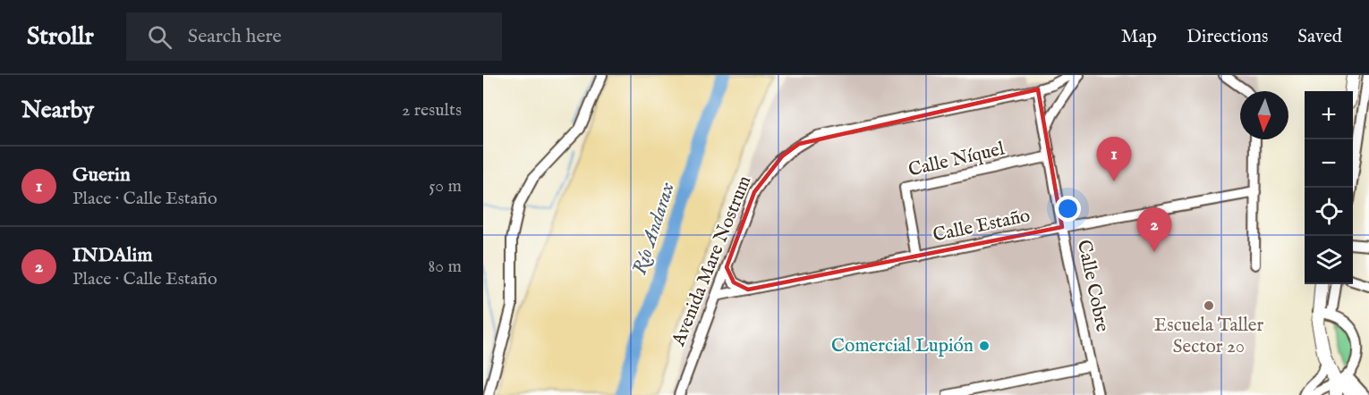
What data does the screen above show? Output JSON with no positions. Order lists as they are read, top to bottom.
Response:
{
  "streets": {
    "street": [
      "Calle Níquel",
      "Calle Estaño",
      "Avenida Mare Nostrum",
      "Calle Cobre"
    ]
  },
  "crossings": [
    ["Calle Níquel", "Calle Estaño"],
    ["Calle Níquel", "Calle Cobre"],
    ["Calle Estaño", "Avenida Mare Nostrum"],
    ["Calle Estaño", "Calle Cobre"],
    ["Avenida Mare Nostrum", "Calle Cobre"]
  ],
  "water": ["Río Andarax"],
  "places": ["Escuela Taller Sector 20", "Comercial Lupión"],
  "north": "bottom",
  "page": {
    "header": "Strollr",
    "search": "Search here",
    "nav": ["Map", "Directions", "Saved"],
    "heading": ["Nearby", "2 results"],
    "map_buttons": ["+", "−"],
    "pins": ["1", "2"],
    "list": [
      {
        "mark": "1",
        "name": "Guerin",
        "note": "Place · Calle Estaño",
        "value": "50 m"
      },
      {
        "mark": "2",
        "name": "INDAlim",
        "note": "Place · Calle Estaño",
        "value": "80 m"
      }
    ]
  }
}
